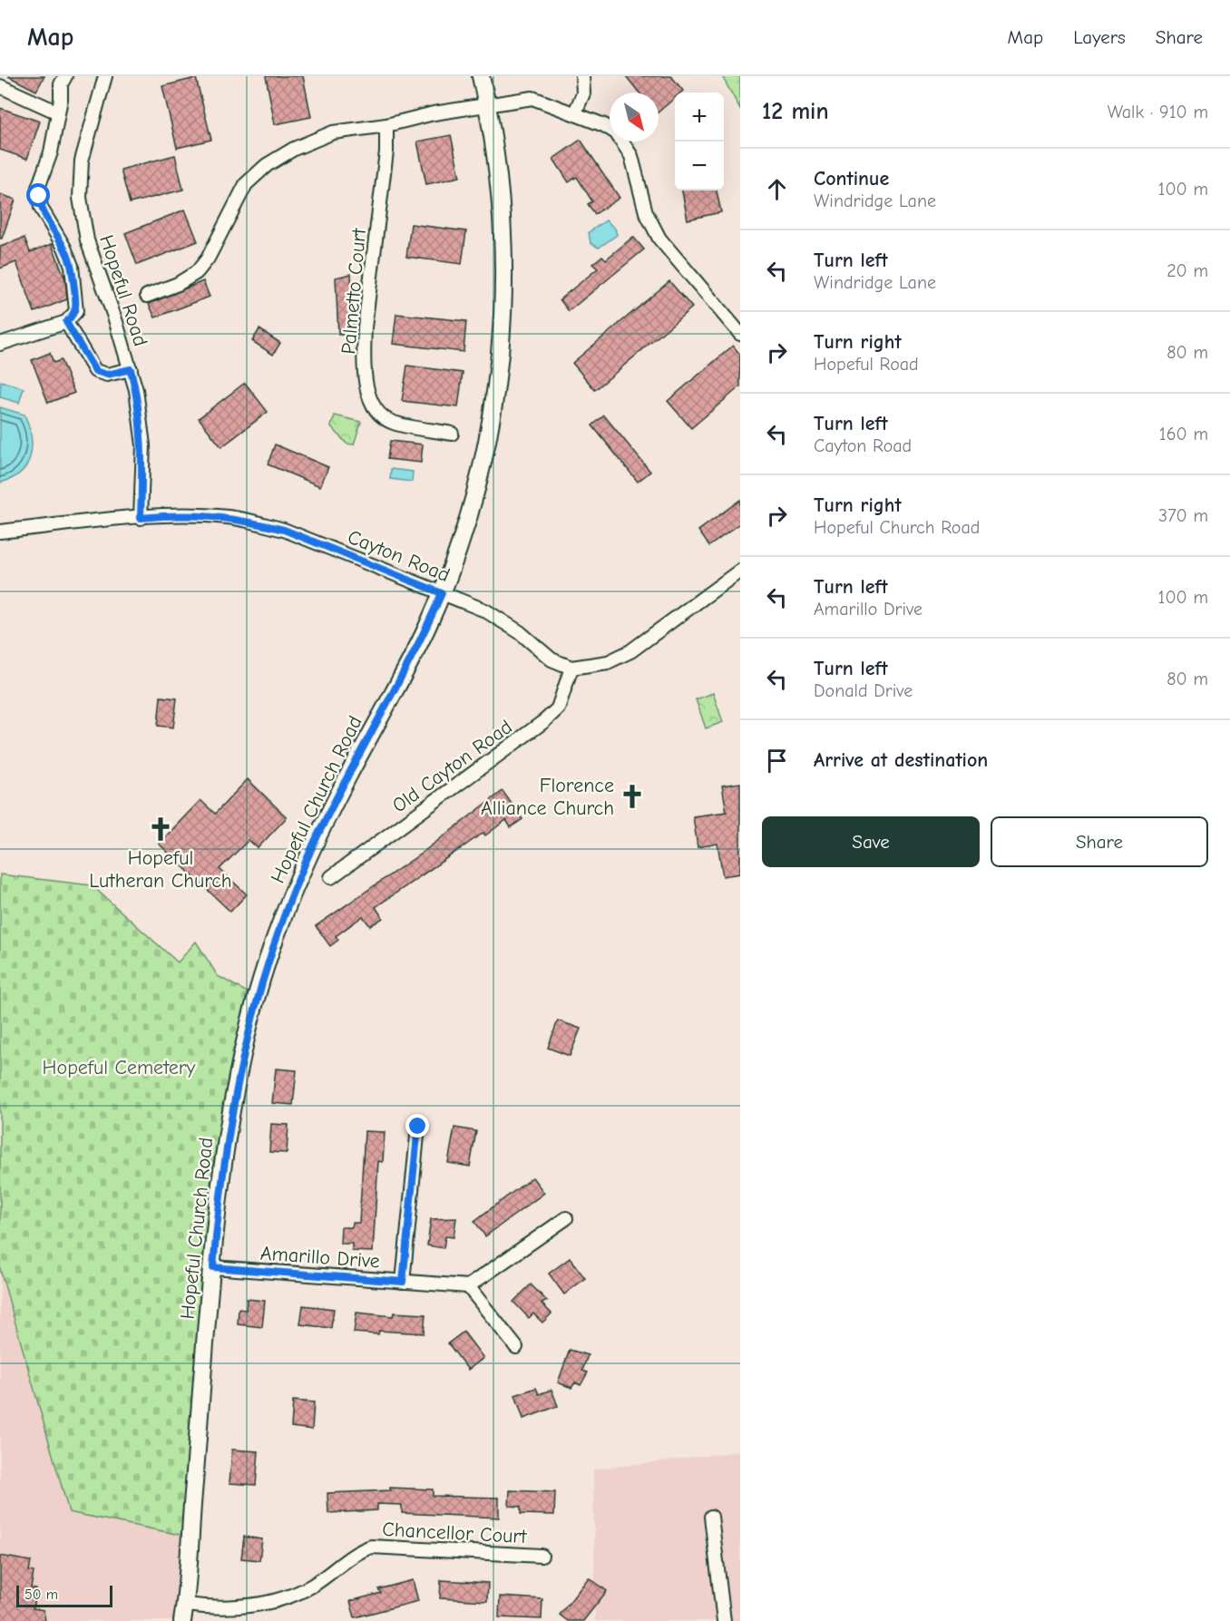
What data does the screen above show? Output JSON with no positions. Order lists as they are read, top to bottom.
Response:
{
  "streets": {
    "main road": ["Hopeful Church Road"],
    "street": [
      "Hopeful Road",
      "Palmetto Court",
      "Cayton Road",
      "Old Cayton Road",
      "Amarillo Drive",
      "Chancellor Court"
    ]
  },
  "crossings": [
    ["Hopeful Road", "Cayton Road"],
    ["Cayton Road", "Old Cayton Road"],
    ["Cayton Road", "Hopeful Church Road"],
    ["Hopeful Church Road", "Amarillo Drive"],
    ["Hopeful Church Road", "Chancellor Court"]
  ],
  "parks": ["Hopeful Cemetery"],
  "places": {
    "church": ["Florence Alliance Church", "Hopeful Lutheran Church"]
  },
  "scale_bar": "50 m",
  "north": "bottom right",
  "page": {
    "header": "Map",
    "nav": ["Map", "Layers", "Share"],
    "heading": ["12 min", "Walk · 910 m"],
    "map_buttons": ["+", "−"],
    "list": [
      ["Continue", "Windridge Lane", "100 m"],
      ["Turn left", "Windridge Lane", "20 m"],
      ["Turn right", "Hopeful Road", "80 m"],
      ["Turn left", "Cayton Road", "160 m"],
      ["Turn right", "Hopeful Church Road", "370 m"],
      ["Turn left", "Amarillo Drive", "100 m"],
      ["Turn left", "Donald Drive", "80 m"],
      "Arrive at destination"
    ],
    "buttons": ["Save", "Share"],
    "scale": "50 m"
  }
}
